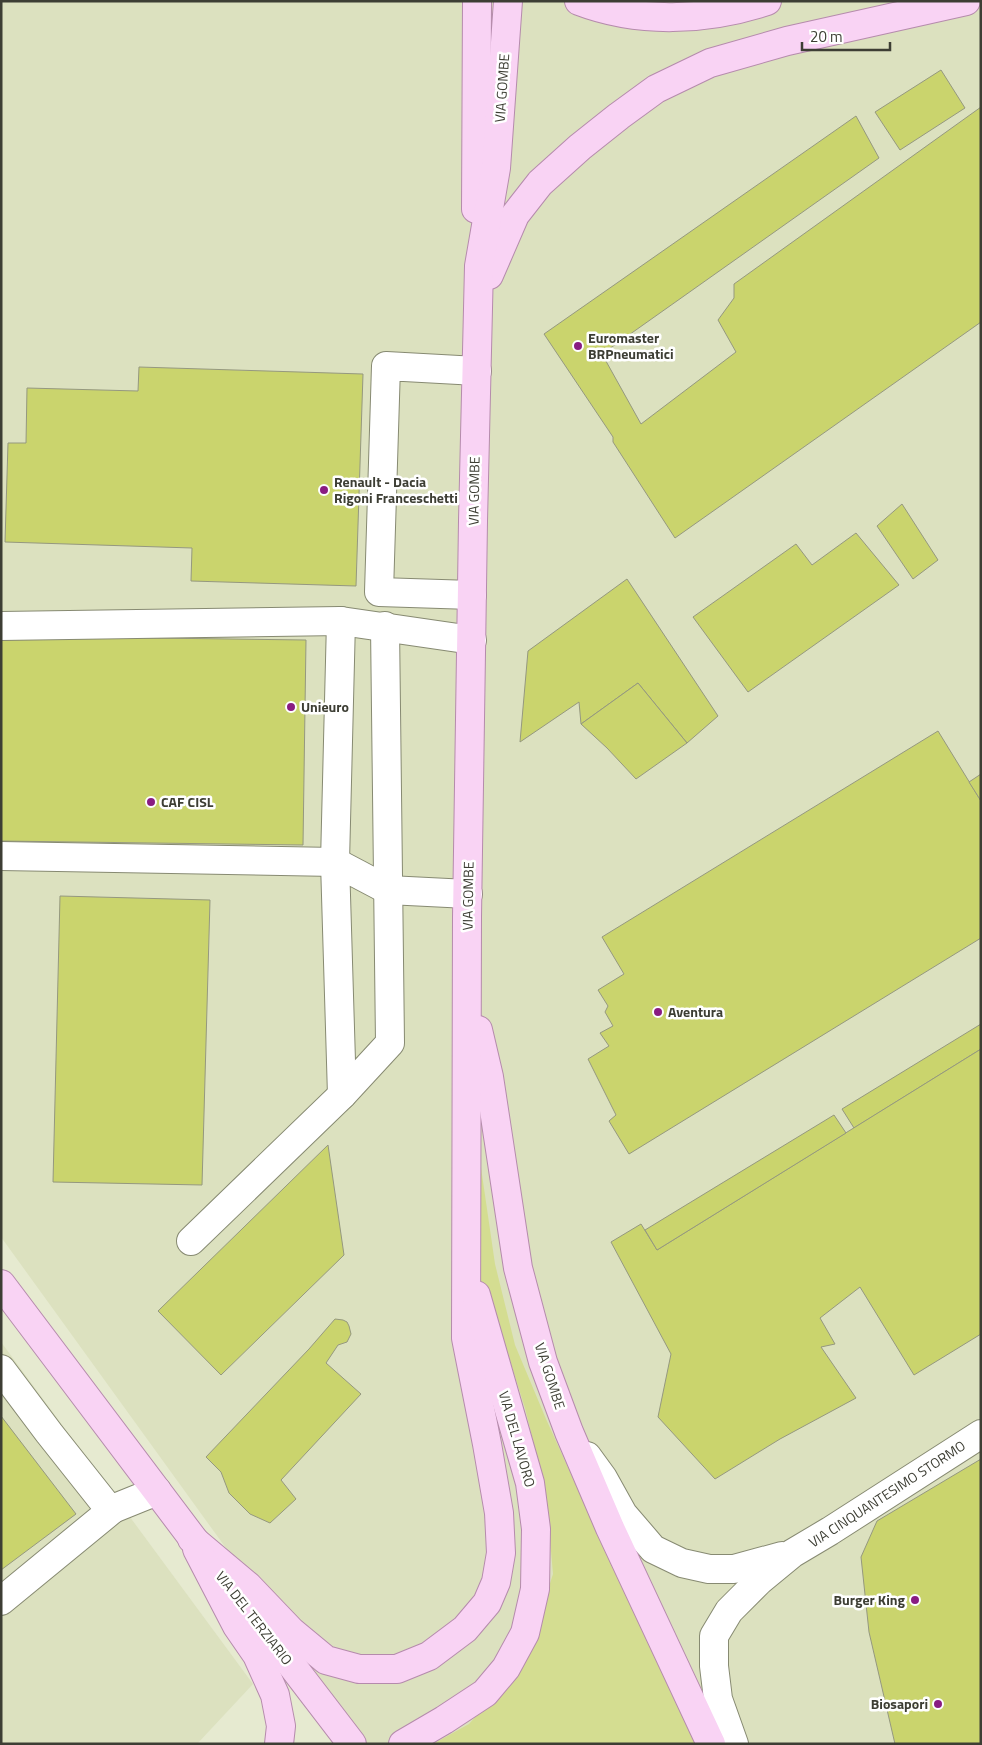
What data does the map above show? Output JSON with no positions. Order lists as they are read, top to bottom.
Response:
{
  "streets": {
    "main road": ["VIA GOMBE", "VIA DEL LAVORO", "VIA DEL TERZIARIO"],
    "street": ["VIA CINQUANTESIMO STORMO"]
  },
  "crossings": [
    ["VIA GOMBE", "VIA DEL LAVORO"],
    ["VIA GOMBE", "VIA CINQUANTESIMO STORMO"],
    ["VIA GOMBE", "VIA DEL TERZIARIO"]
  ],
  "places": [
    "Euromaster BRPneumatici",
    "Renault - Dacia Rigoni Franceschetti",
    "Unieuro",
    "CAF CISL",
    "Aventura",
    "Burger King",
    "Biosapori"
  ],
  "scale_bar": "20 m"
}
